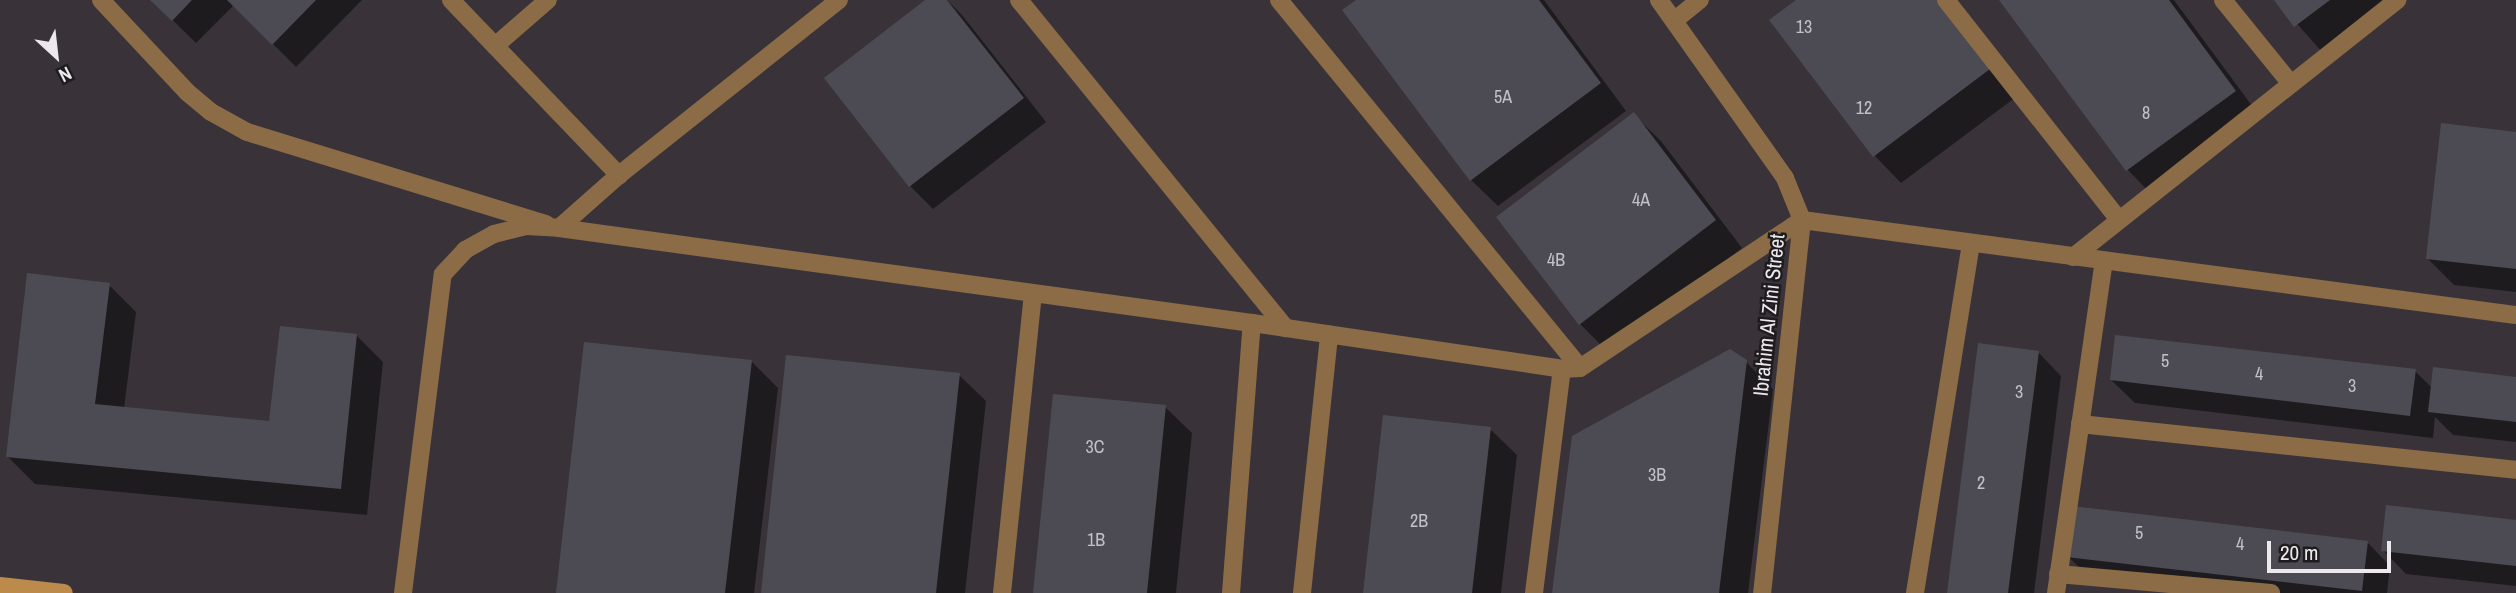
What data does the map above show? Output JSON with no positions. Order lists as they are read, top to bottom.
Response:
{
  "streets": {
    "street": ["Ibrahim Al Zini Street"]
  },
  "house_numbers": [
    "13",
    "5A",
    "12",
    "8",
    "4A",
    "4B",
    "5",
    "4",
    "3",
    "3",
    "3C",
    "3B",
    "2",
    "2B",
    "5",
    "1B",
    "4"
  ],
  "scale_bar": "20 m",
  "north": "bottom right"
}
